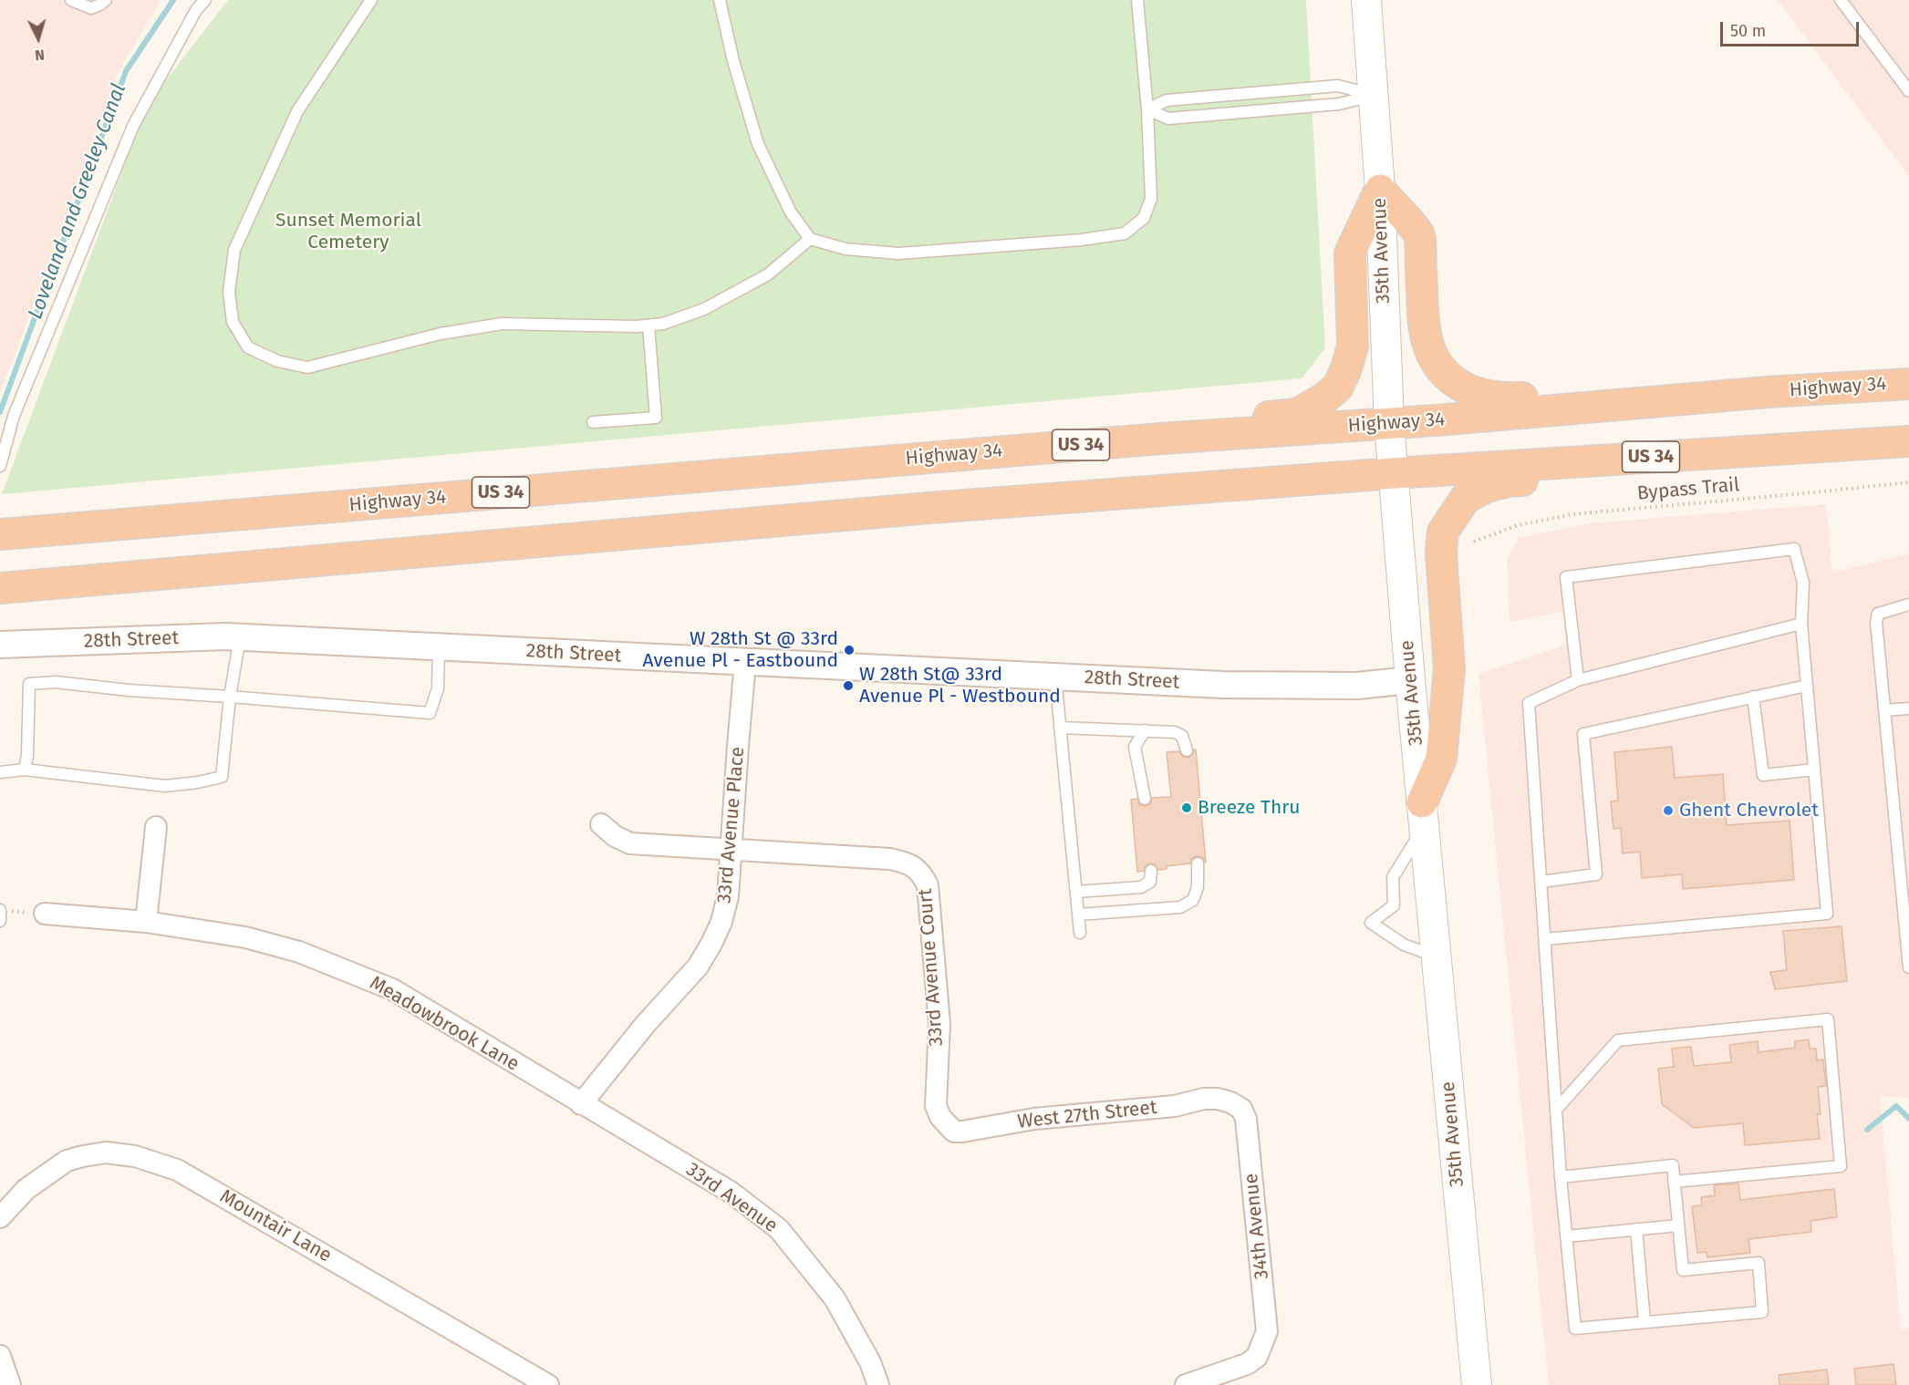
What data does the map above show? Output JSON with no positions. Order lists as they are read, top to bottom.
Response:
{
  "streets": {
    "highway": ["Highway 34", "US 34"],
    "main road": ["35th Avenue"],
    "street": [
      "28th Street",
      "33rd Avenue Place",
      "33rd Avenue Court",
      "Meadowbrook Lane",
      "West 27th Street",
      "33rd Avenue",
      "Mountair Lane",
      "34th Avenue"
    ],
    "path": ["Bypass Trail"]
  },
  "crossings": [
    ["35th Avenue", "Highway 34"],
    ["35th Avenue", "US 34"],
    ["35th Avenue", "28th Street"],
    ["28th Street", "33rd Avenue Place"],
    ["33rd Avenue Place", "33rd Avenue Court"],
    ["33rd Avenue Place", "Meadowbrook Lane"],
    ["33rd Avenue Place", "33rd Avenue"],
    ["33rd Avenue Court", "West 27th Street"],
    ["Meadowbrook Lane", "33rd Avenue"],
    ["West 27th Street", "34th Avenue"]
  ],
  "water": ["Loveland and Greeley Canal"],
  "parks": ["Sunset Memorial Cemetery"],
  "places": [
    "W 28th St @ 33rd Avenue Pl - Eastbound",
    "W 28th St@ 33rd Avenue Pl - Westbound",
    "Breeze Thru",
    "Ghent Chevrolet"
  ],
  "scale_bar": "50 m",
  "north": "bottom"
}
